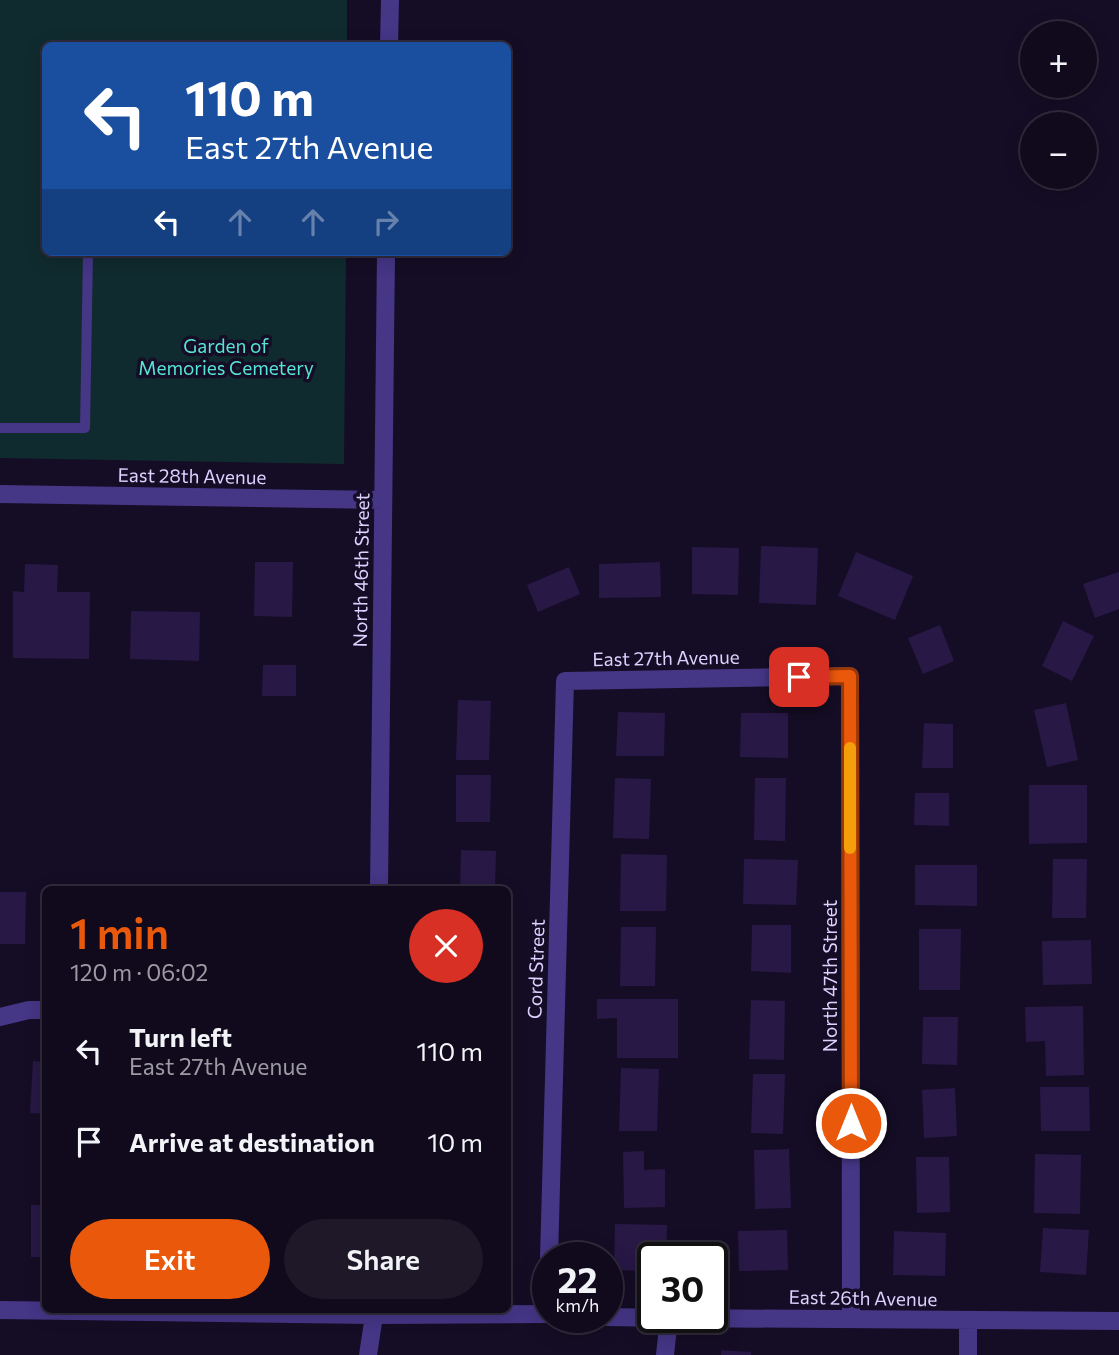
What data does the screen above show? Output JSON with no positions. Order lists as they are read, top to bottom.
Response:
{
  "streets": {
    "street": [
      "East 28th Avenue",
      "North 46th Street",
      "East 27th Avenue",
      "Cord Street",
      "North 47th Street",
      "East 26th Avenue"
    ]
  },
  "crossings": [
    ["East 28th Avenue", "North 46th Street"],
    ["East 27th Avenue", "Cord Street"],
    ["East 27th Avenue", "North 47th Street"],
    ["North 47th Street", "East 26th Avenue"]
  ],
  "parks": ["Garden of Memories Cemetery"],
  "page": {
    "map_buttons": ["+", "−"],
    "turn": ["110 m", "East 27th Avenue"],
    "heading": ["1 min", "120 m · 06:02"],
    "list": [
      {
        "name": "Turn left",
        "note": "East 27th Avenue",
        "value": "110 m"
      },
      {
        "name": "Arrive at destination",
        "value": "10 m"
      }
    ],
    "buttons": ["Exit", "Share"],
    "speed": "22 km/h",
    "limit": "30"
  }
}
